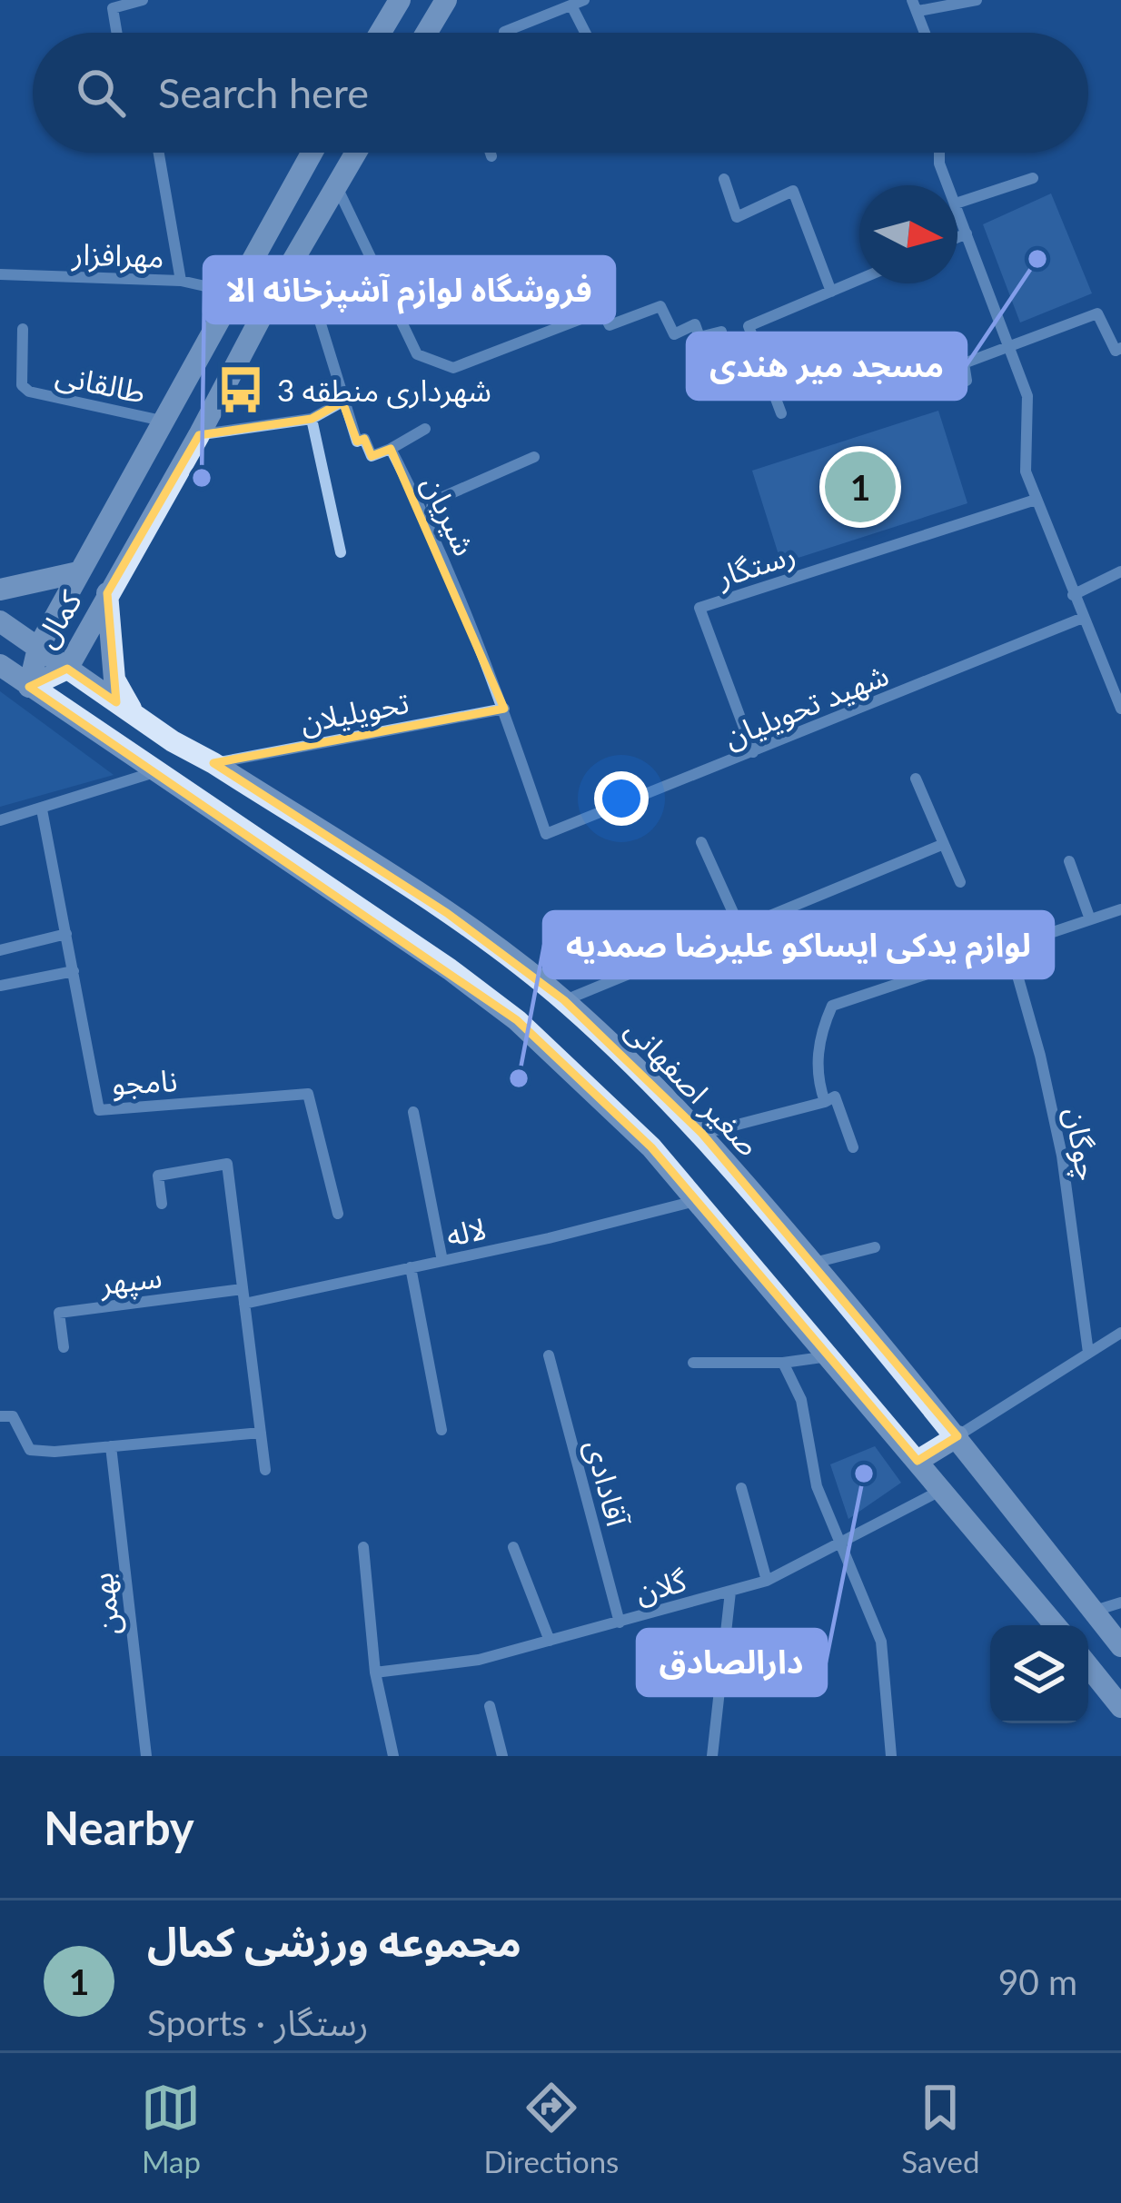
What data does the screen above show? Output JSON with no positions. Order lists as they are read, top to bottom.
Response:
{
  "streets": {
    "main road": ["کمال", "صغیر اصفهانی"],
    "street": [
      "مهرافزار",
      "طالقانی",
      "شیریان",
      "رستگار",
      "شهید تحویلیان",
      "تحویلیلان",
      "نامجو",
      "چوگان",
      "لاله",
      "سپهر",
      "آقادادی",
      "گلان",
      "بهمن"
    ]
  },
  "crossings": [
    ["مهرافزار", "کمال"],
    ["طالقانی", "کمال"],
    ["شیریان", "کمال"],
    ["شیریان", "شهید تحویلیان"],
    ["شیریان", "تحویلیلان"],
    ["رستگار", "شهید تحویلیان"],
    ["کمال", "صغیر اصفهانی"],
    ["تحویلیلان", "صغیر اصفهانی"],
    ["آقادادی", "گلان"]
  ],
  "places": {
    "other": [
      "مسجد میر هندی",
      "فروشگاه لوازم آشپزخانه الا",
      "لوازم یدکی ایساکو علیرضا صمدیه",
      "دارالصادق"
    ],
    "bus stop": ["شهرداری منطقه 3"]
  },
  "north": "right",
  "page": {
    "search": "Search here",
    "pins": "1",
    "heading": "Nearby",
    "list": [
      {
        "mark": "1",
        "name": "مجموعه ورزشی کمال",
        "note": "Sports · رستگار",
        "value": "90 m"
      }
    ],
    "nav": ["Map", "Directions", "Saved"]
  }
}
